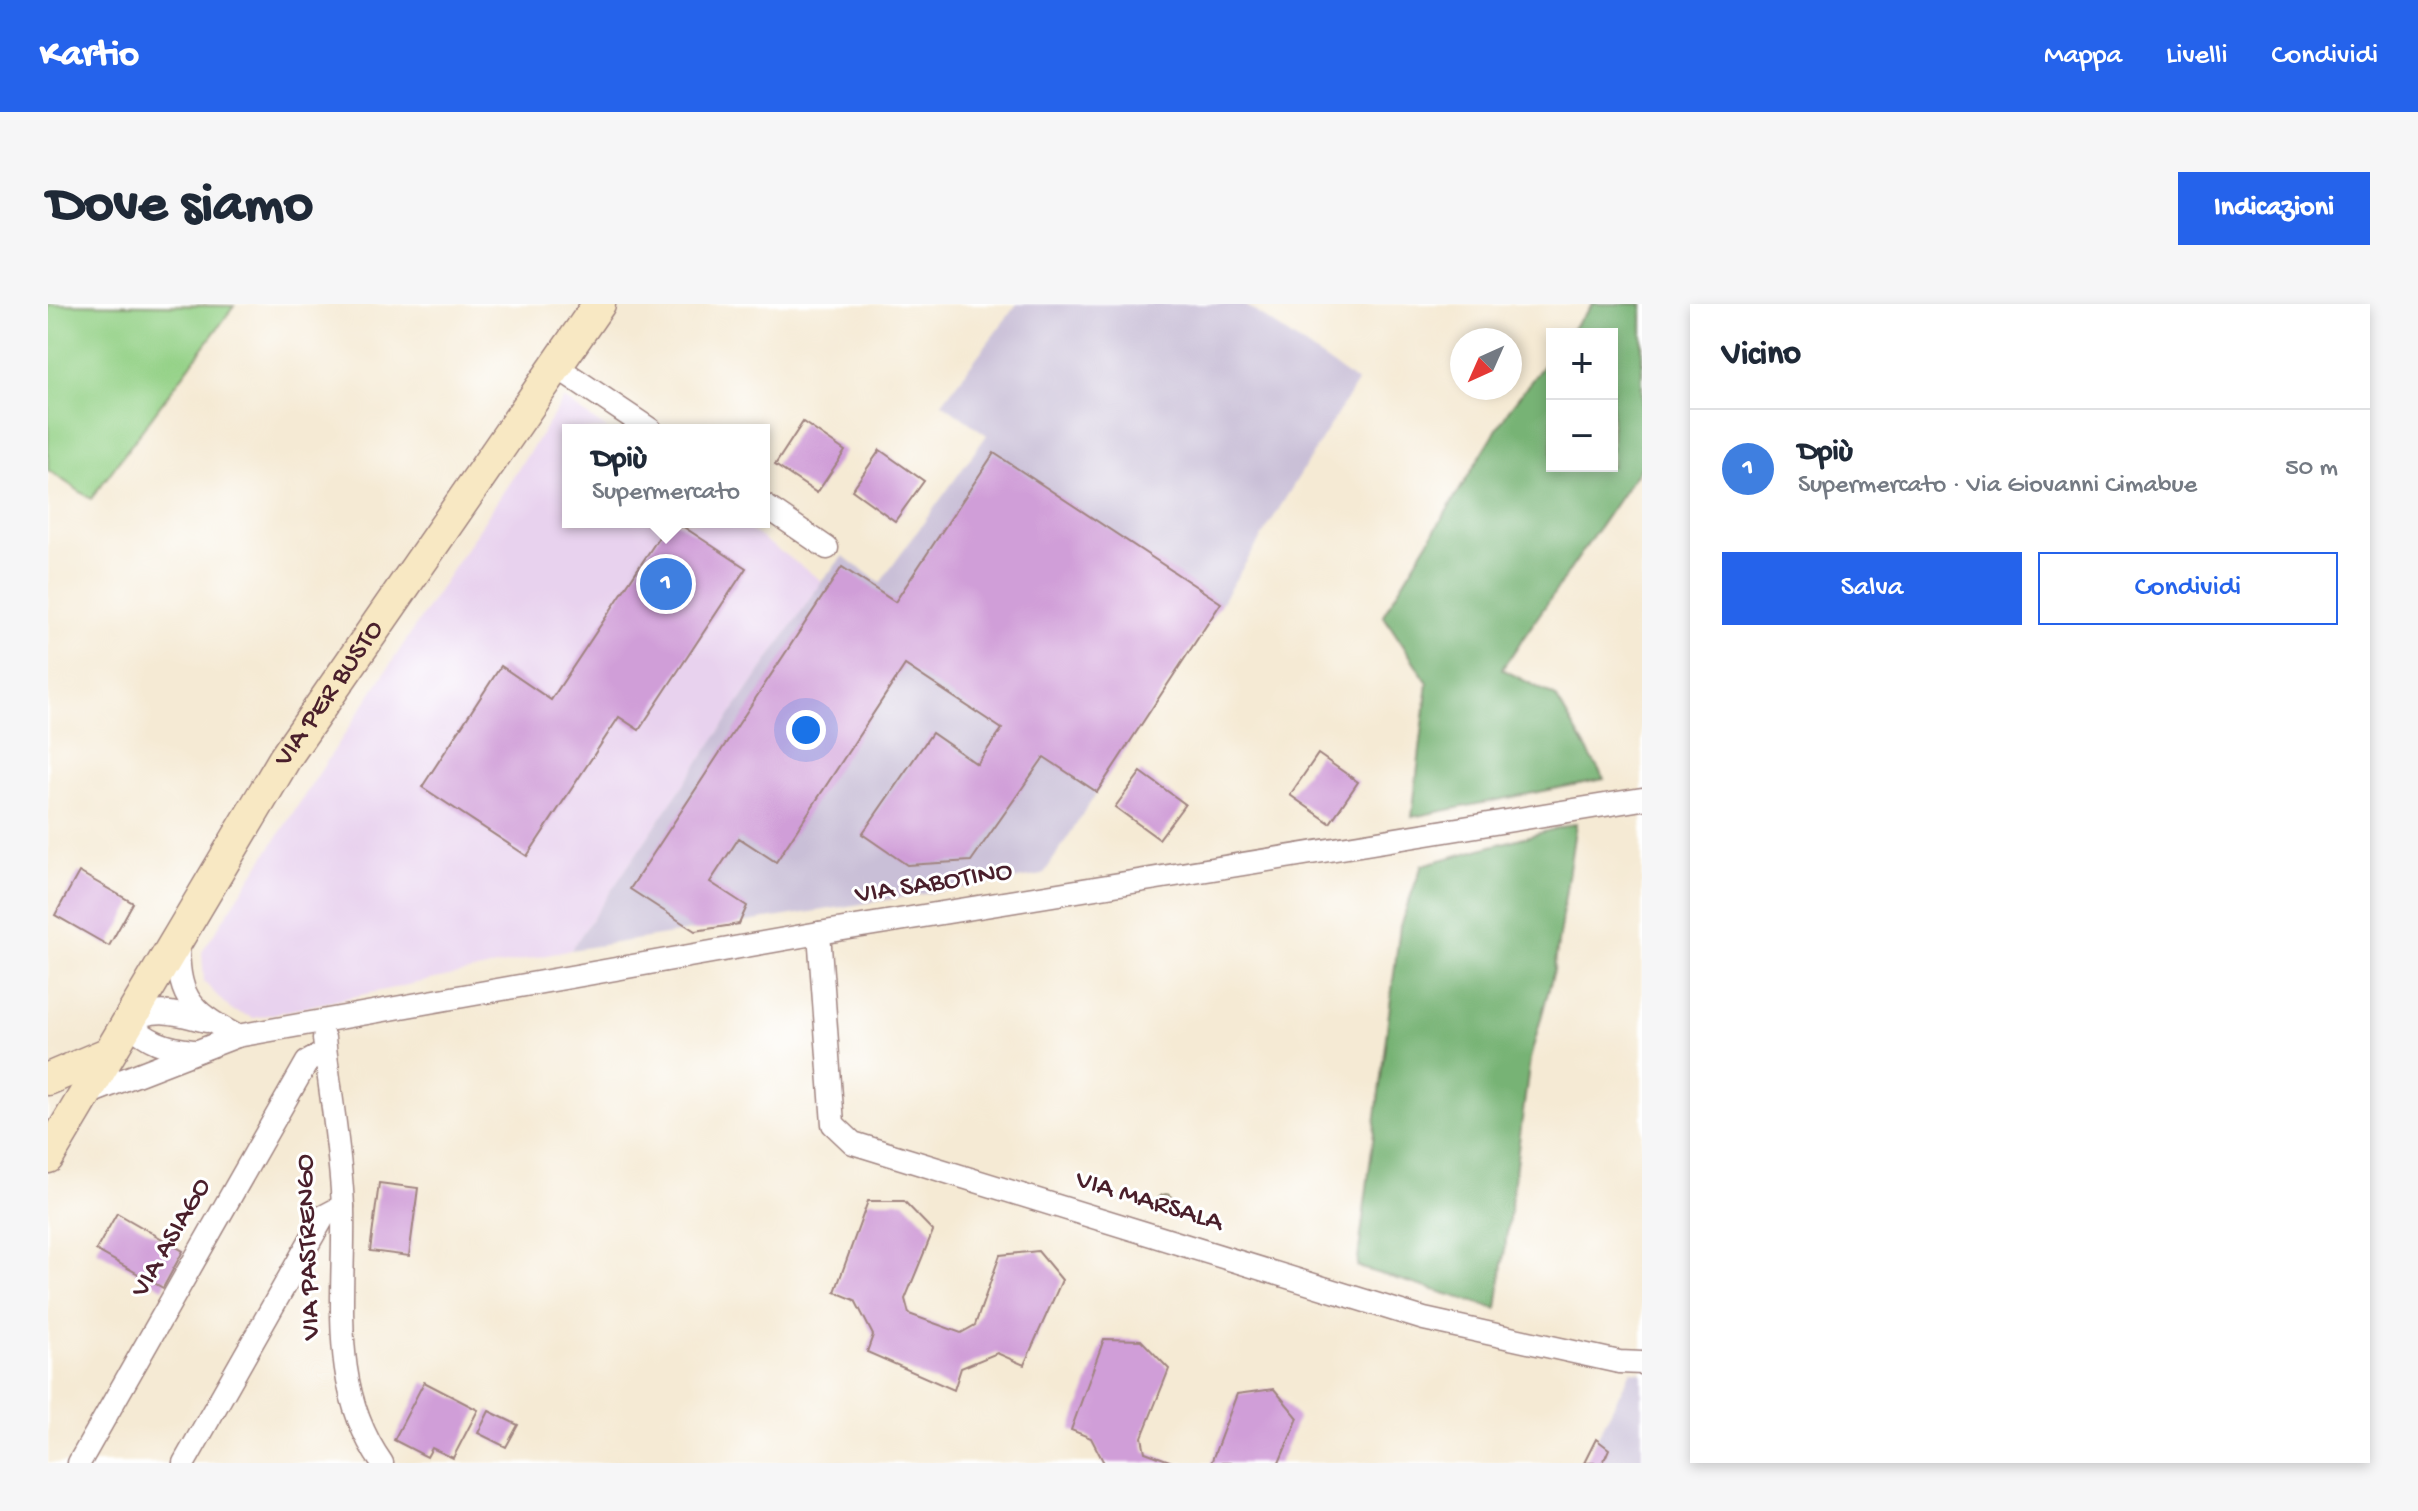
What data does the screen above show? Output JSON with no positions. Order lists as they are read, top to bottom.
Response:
{
  "streets": {
    "main road": ["VIA PER BUSTO"],
    "street": [
      "VIA SABOTINO",
      "VIA MARSALA",
      "VIA ASIAGO",
      "VIA PASTRENGO"
    ]
  },
  "crossings": [
    ["VIA PER BUSTO", "VIA SABOTINO"],
    ["VIA SABOTINO", "VIA MARSALA"],
    ["VIA SABOTINO", "VIA PASTRENGO"],
    ["VIA ASIAGO", "VIA PASTRENGO"]
  ],
  "north": "bottom left",
  "page": {
    "header": "Kartio",
    "nav": ["Mappa", "Livelli", "Condividi"],
    "buttons": [
      "Indicazioni",
      ["Salva", "Condividi"]
    ],
    "title": "Dove siamo",
    "heading": "Vicino",
    "map_buttons": ["+", "−"],
    "list": [
      {
        "mark": "1",
        "name": "Dpiù",
        "note": "Supermercato · Via Giovanni Cimabue",
        "value": "50 m"
      }
    ],
    "popup": ["Dpiù", "Supermercato"],
    "pins": "1"
  }
}
